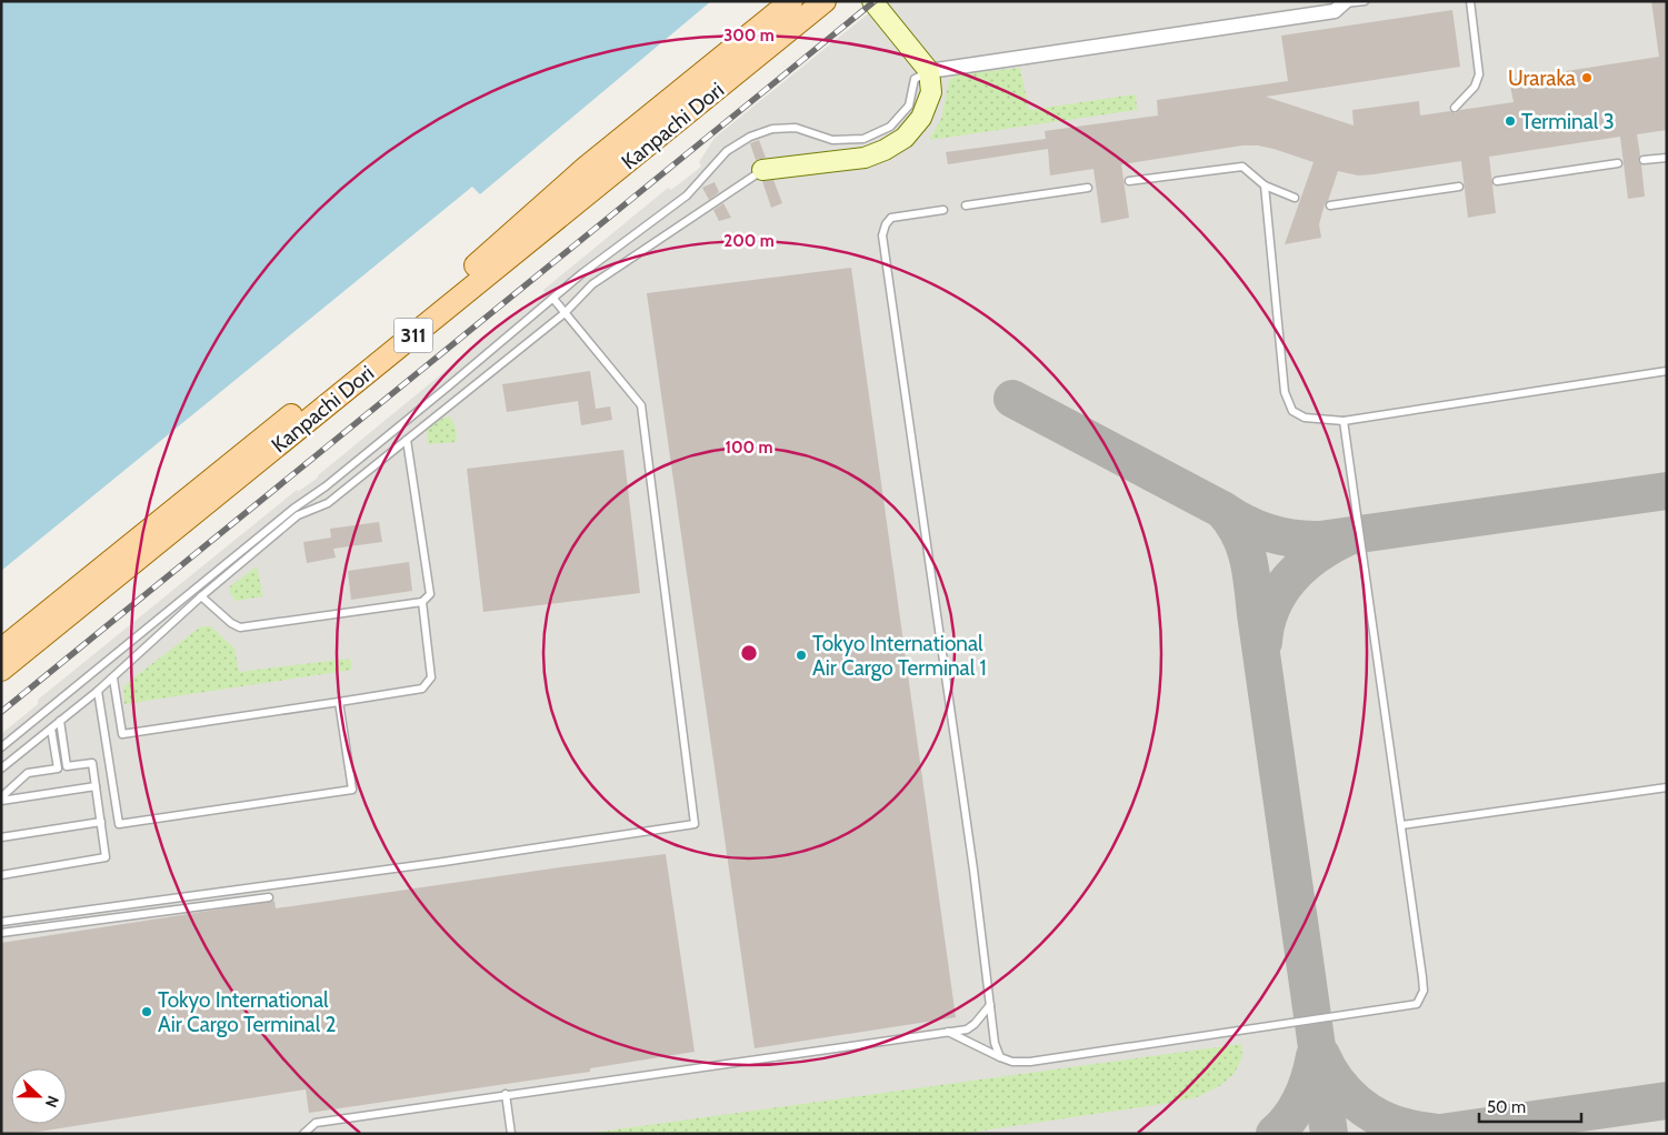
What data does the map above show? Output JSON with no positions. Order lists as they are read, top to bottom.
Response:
{
  "streets": {
    "main road": ["Kanpachi Dori", "311"]
  },
  "places": [
    "Uraraka",
    "Terminal 3",
    "Tokyo International Air Cargo Terminal 1",
    "Tokyo International Air Cargo Terminal 2"
  ],
  "scale_bar": "50 m",
  "north": "right",
  "rings": ["300 m", "200 m", "100 m"]
}
